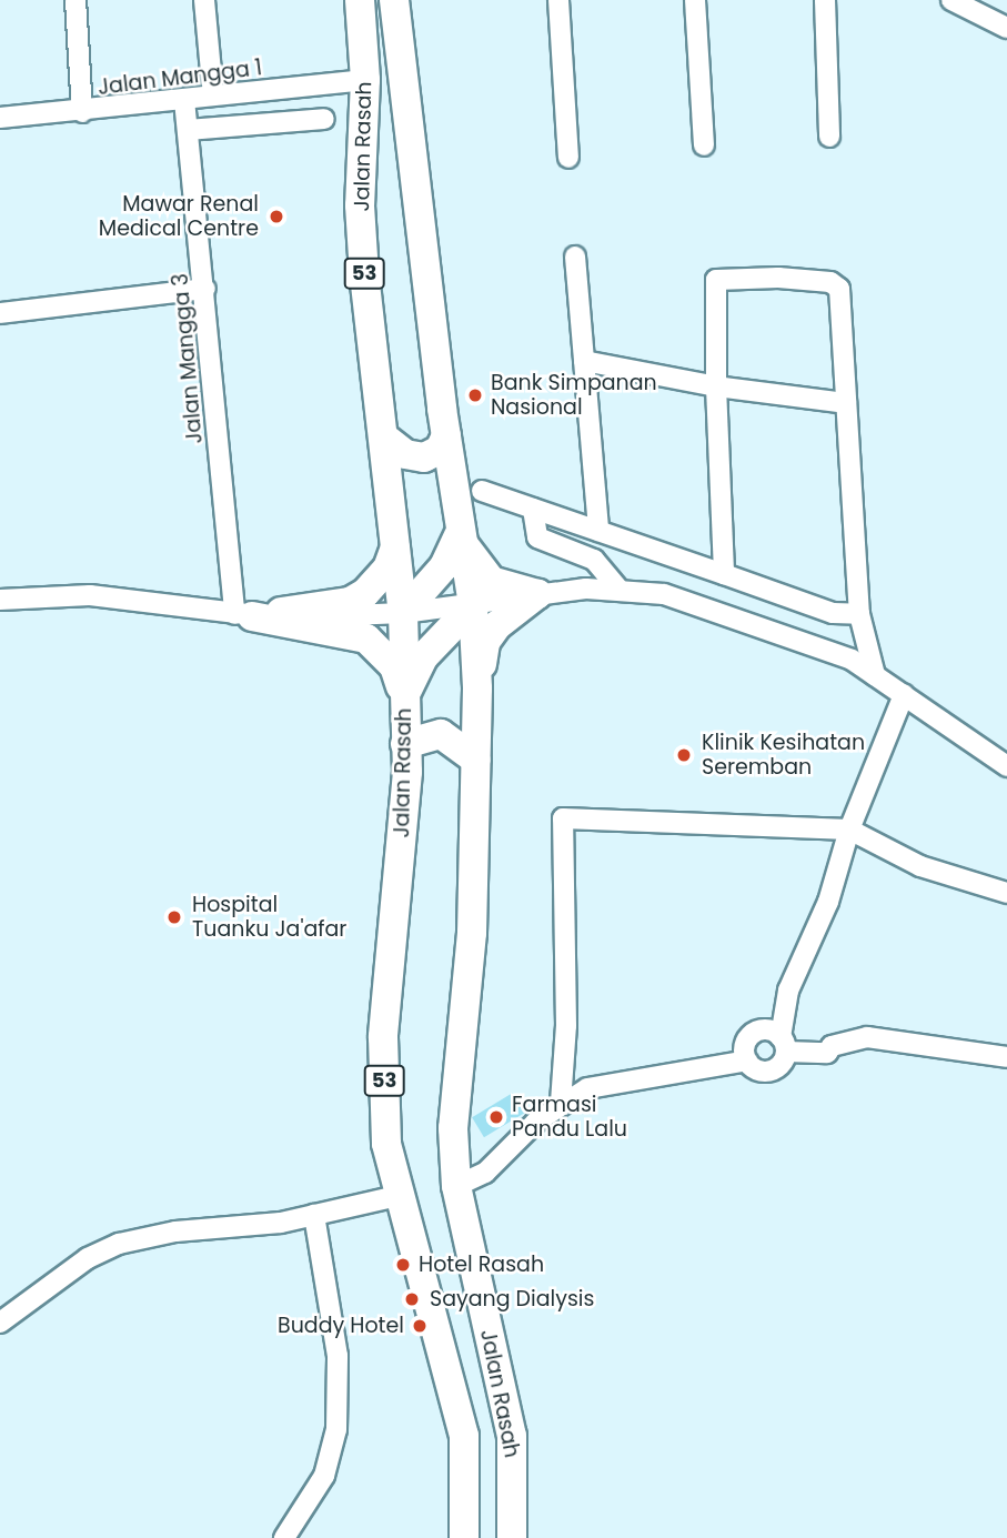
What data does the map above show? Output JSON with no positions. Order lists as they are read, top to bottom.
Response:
{
  "streets": {
    "highway": ["Jalan Rasah", "53"],
    "street": ["Jalan Mangga 1", "Jalan Mangga 3"]
  },
  "crossings": [
    ["Jalan Mangga 1", "Jalan Rasah"],
    ["Jalan Mangga 1", "Jalan Mangga 3"]
  ],
  "places": [
    "Mawar Renal Medical Centre",
    "Bank Simpanan Nasional",
    "Klinik Kesihatan Seremban",
    "Hospital Tuanku Ja'afar",
    "Farmasi Pandu Lalu",
    "Hotel Rasah",
    "Sayang Dialysis",
    "Buddy Hotel"
  ]
}
